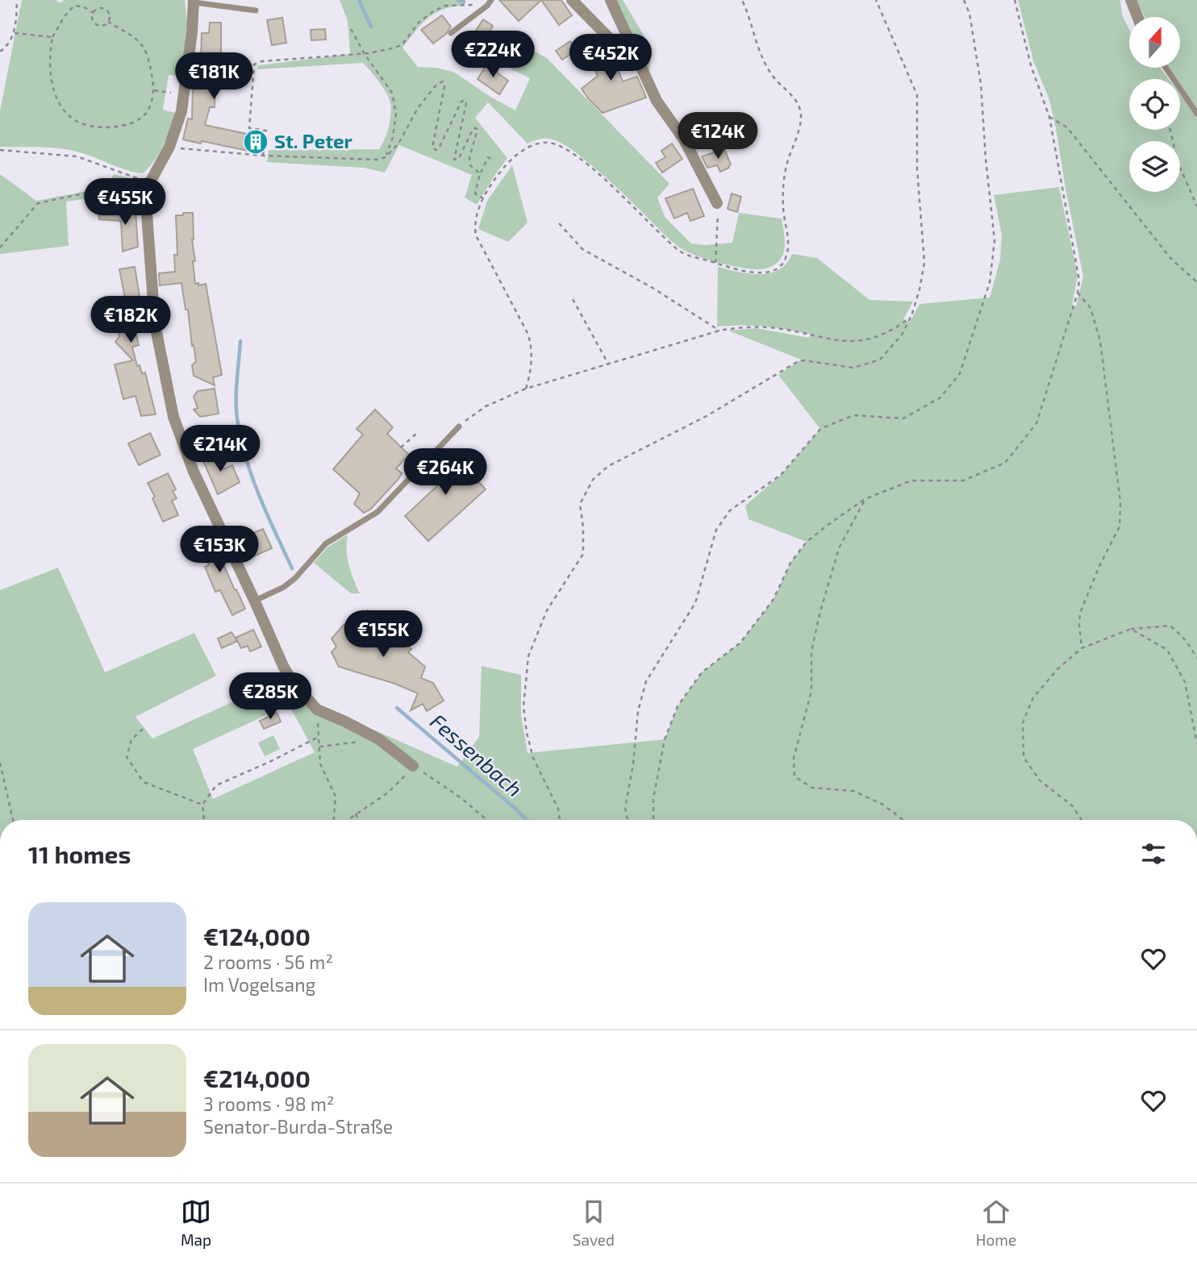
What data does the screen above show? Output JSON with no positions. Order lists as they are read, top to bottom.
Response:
{
  "water": ["Fessenbach"],
  "places": {
    "building": ["St. Peter"]
  },
  "north": "top",
  "page": {
    "price": [
      "€224K",
      "€452K",
      "€181K",
      "€124K",
      "€455K",
      "€182K",
      "€214K",
      "€264K",
      "€153K",
      "€155K",
      "€285K"
    ],
    "heading": "11 homes",
    "list": [
      {
        "name": "€124,000",
        "note": "2 rooms · 56 m² · Im Vogelsang"
      },
      {
        "name": "€214,000",
        "note": "3 rooms · 98 m² · Senator-Burda-Straße"
      }
    ],
    "tabs": ["Map", "Saved", "Home"]
  }
}
